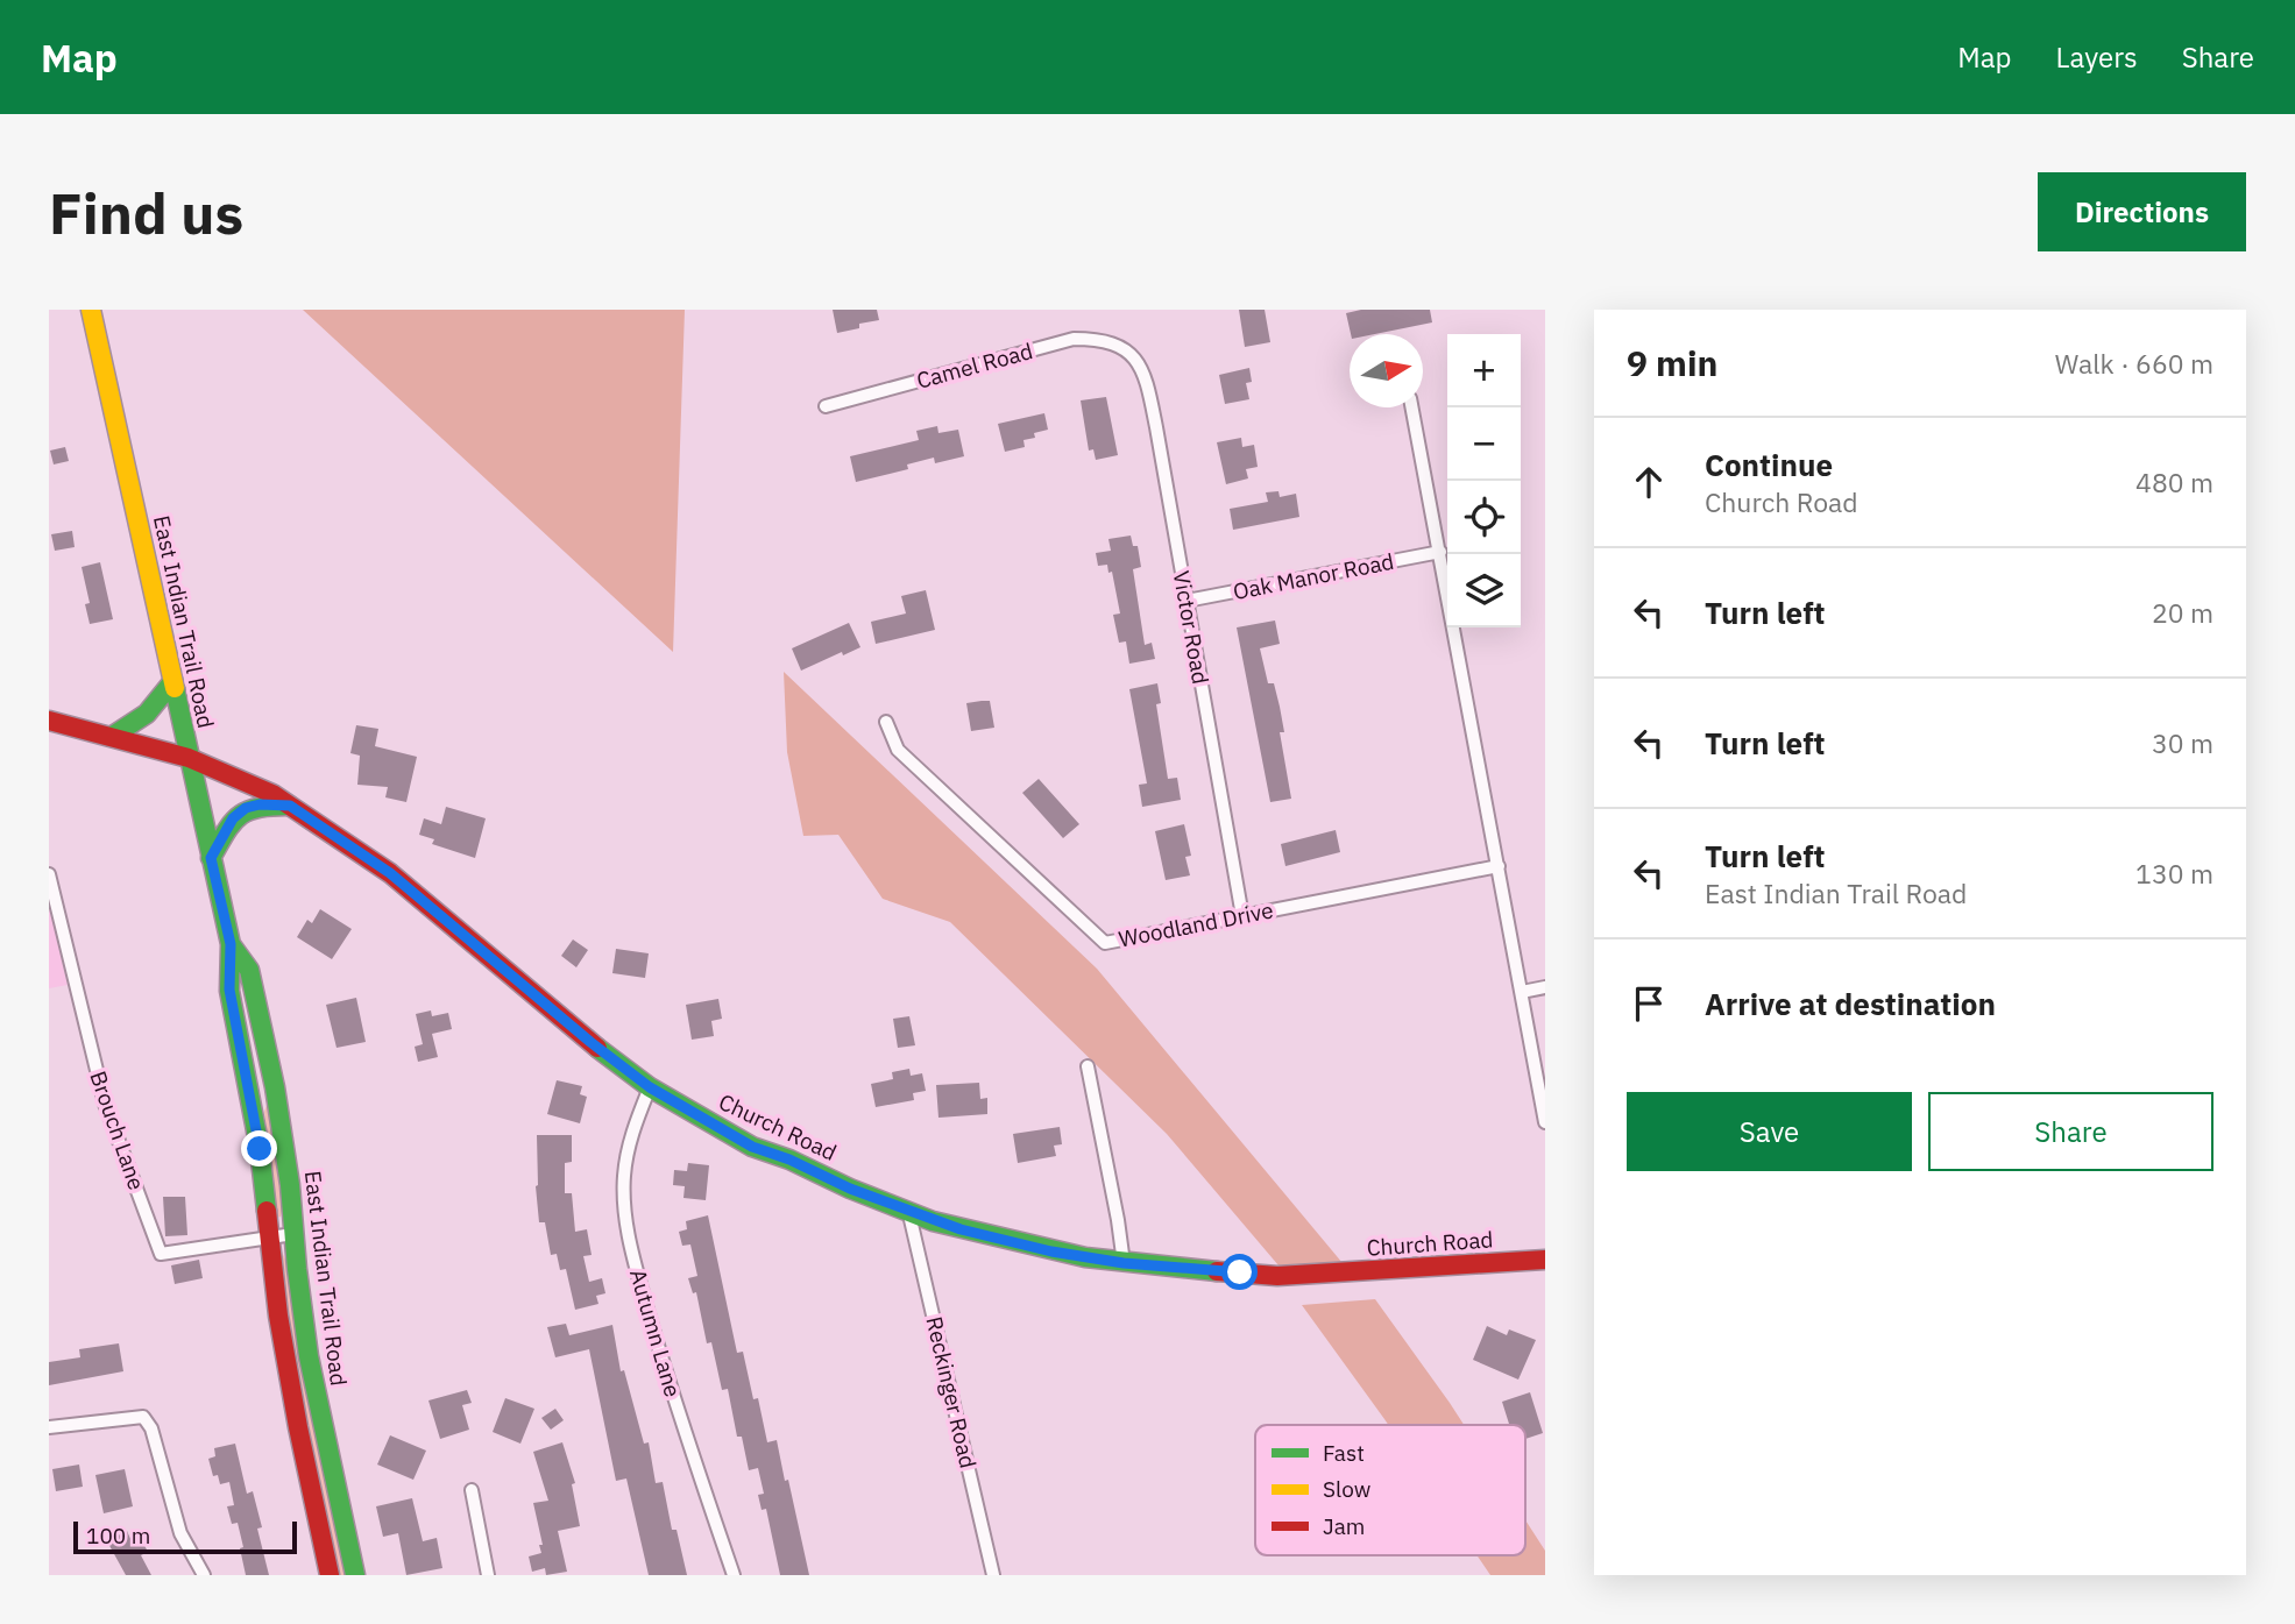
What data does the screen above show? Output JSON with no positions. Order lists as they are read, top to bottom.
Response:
{
  "streets": {
    "main road": ["East Indian Trail Road", "Church Road"],
    "street": [
      "Camel Road",
      "Oak Manor Road",
      "Victor Road",
      "Woodland Drive",
      "Brouch Lane",
      "Autumn Lane",
      "Reckinger Road"
    ]
  },
  "crossings": [
    ["Camel Road", "Victor Road"],
    ["Oak Manor Road", "Victor Road"],
    ["East Indian Trail Road", "Church Road"],
    ["East Indian Trail Road", "Brouch Lane"],
    ["Victor Road", "Woodland Drive"],
    ["Church Road", "Autumn Lane"],
    ["Church Road", "Reckinger Road"]
  ],
  "legend": ["Fast", "Slow", "Jam"],
  "scale_bar": "100 m",
  "north": "right",
  "page": {
    "header": "Map",
    "nav": ["Map", "Layers", "Share"],
    "buttons": [
      "Directions",
      ["Save", "Share"]
    ],
    "title": "Find us",
    "heading": ["9 min", "Walk · 660 m"],
    "map_buttons": ["+", "−"],
    "list": [
      ["Continue", "Church Road", "480 m"],
      ["Turn left", "20 m"],
      ["Turn left", "30 m"],
      ["Turn left", "East Indian Trail Road", "130 m"],
      "Arrive at destination"
    ],
    "scale": "100 m"
  }
}
